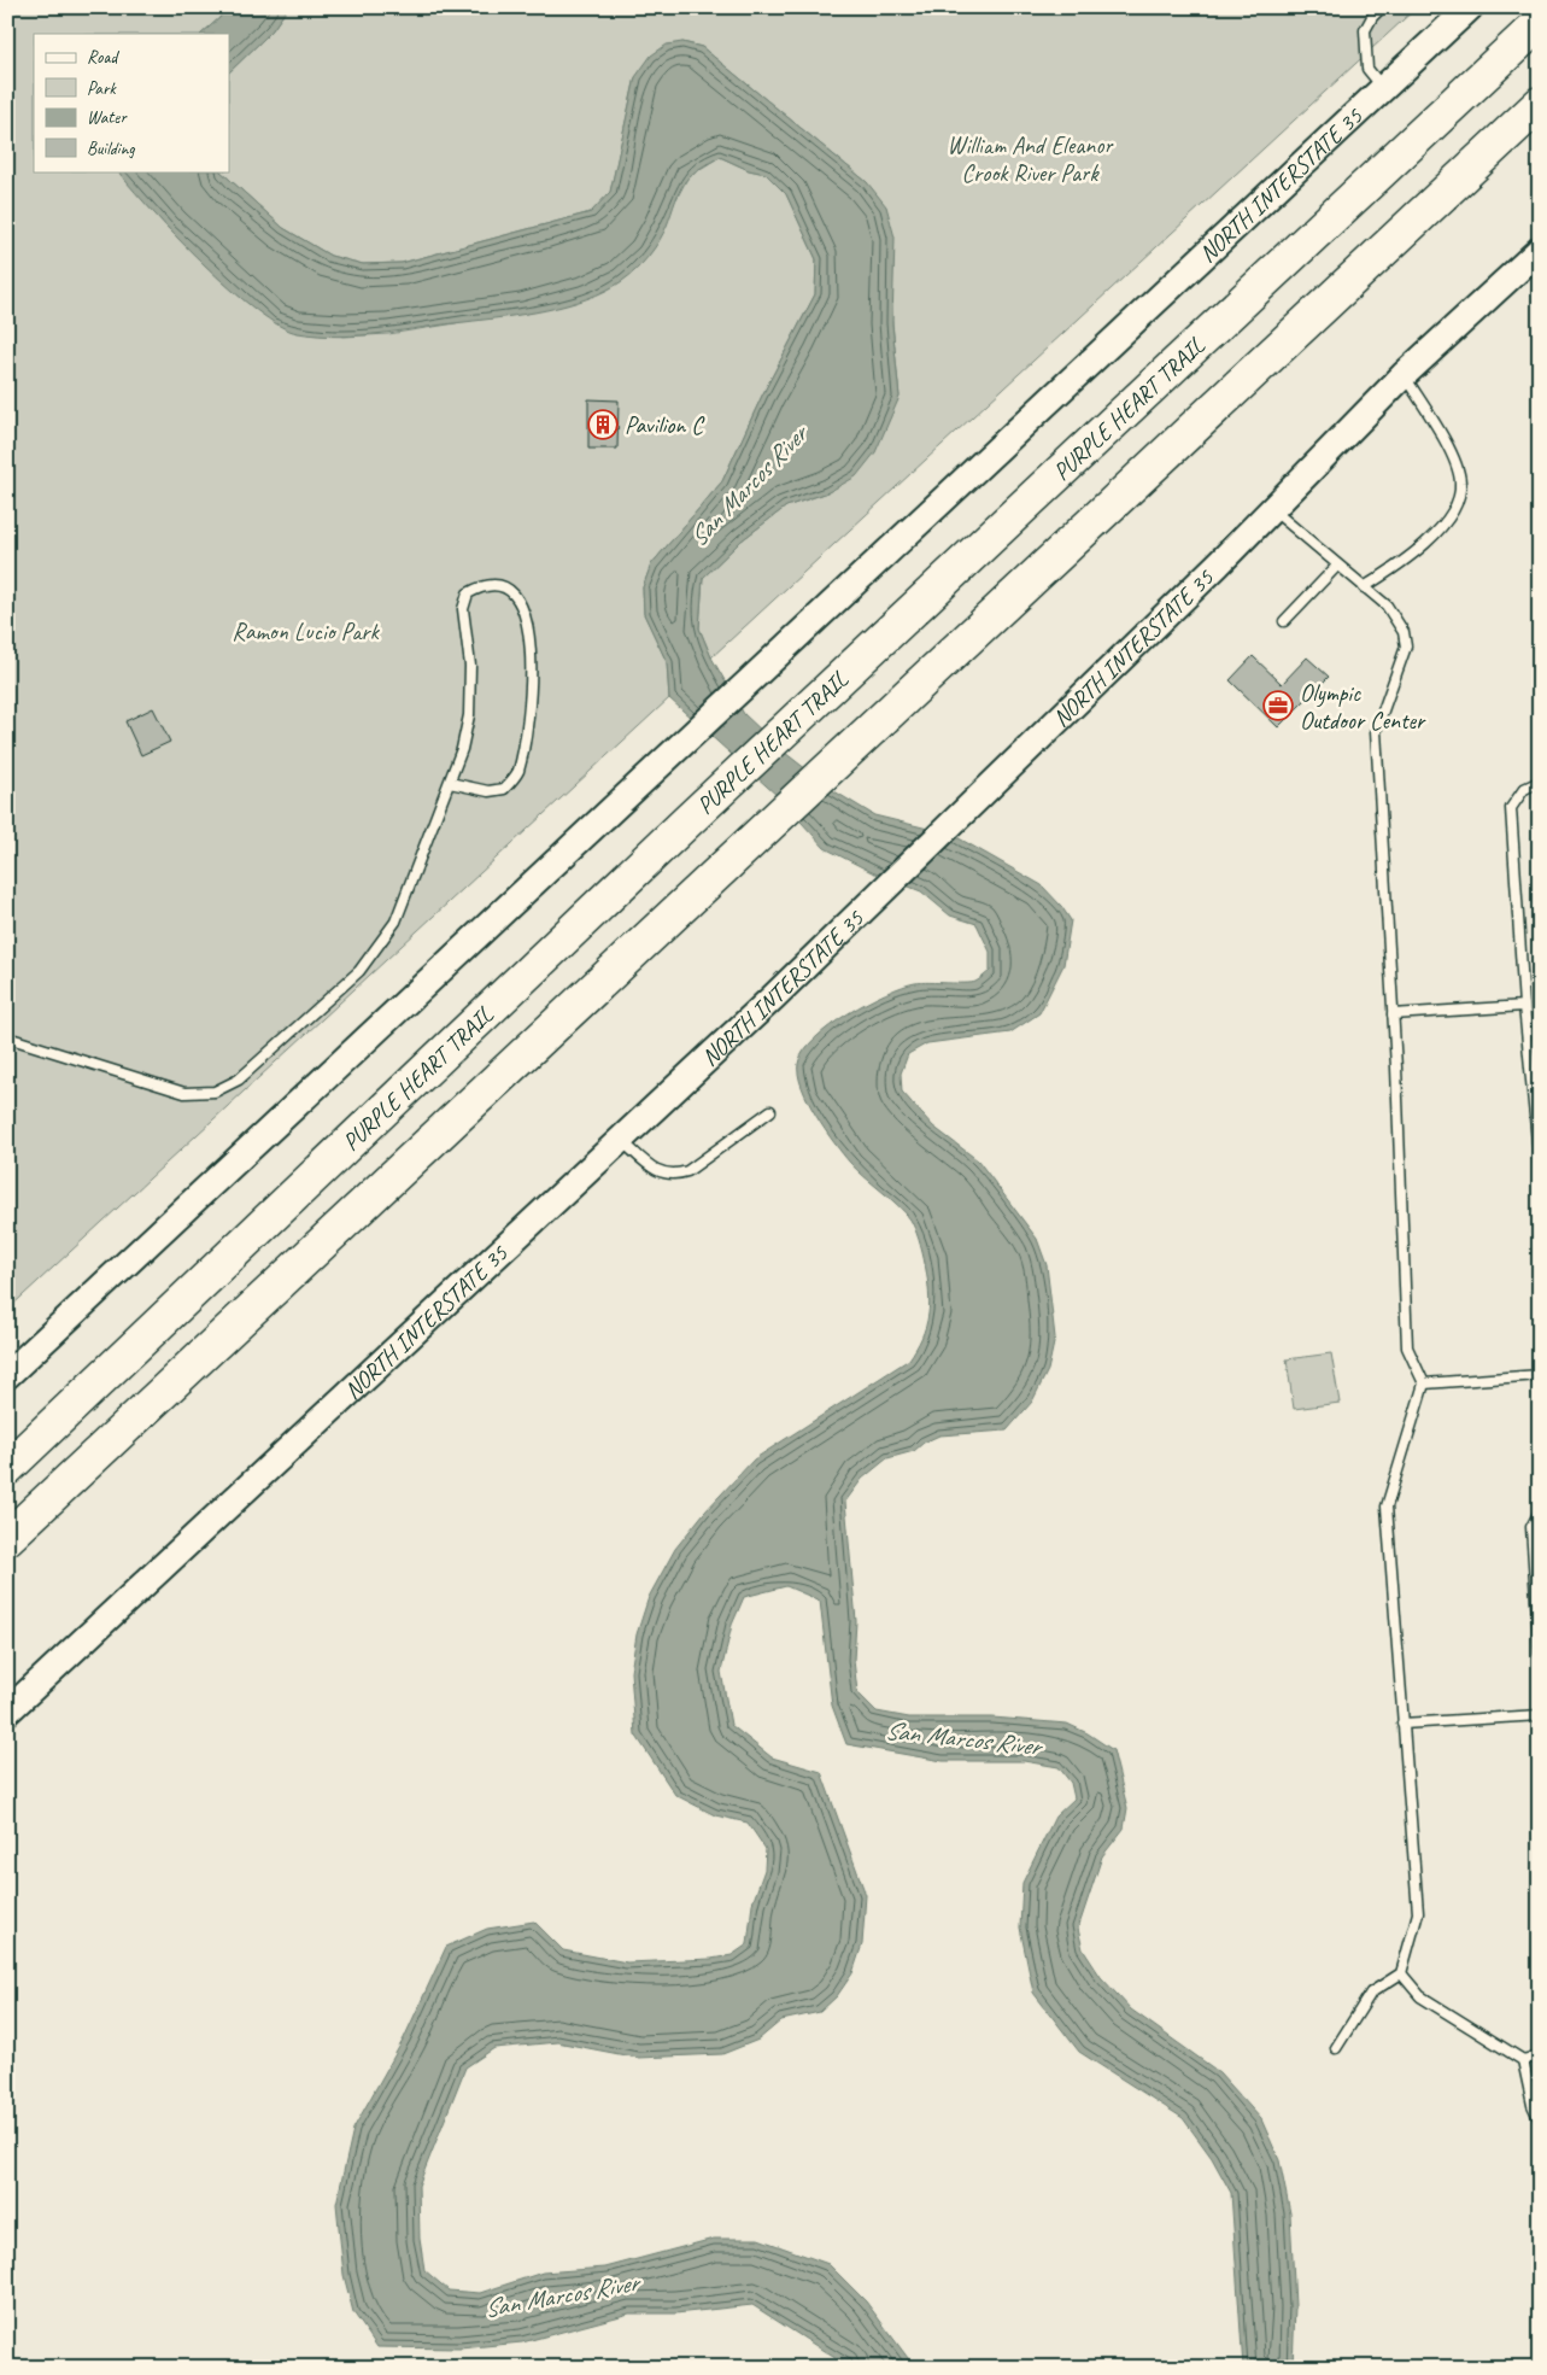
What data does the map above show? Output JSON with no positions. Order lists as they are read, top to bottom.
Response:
{
  "streets": {
    "highway": ["PURPLE HEART TRAIL"],
    "main road": ["NORTH INTERSTATE 35"]
  },
  "water": ["San Marcos River"],
  "parks": ["William And Eleanor Crook River Park", "Ramon Lucio Park"],
  "places": {
    "building": ["Pavilion C"],
    "office": ["Olympic Outdoor Center"]
  },
  "legend": [
    "Road",
    "Park",
    "Water",
    "Building"
  ]
}
